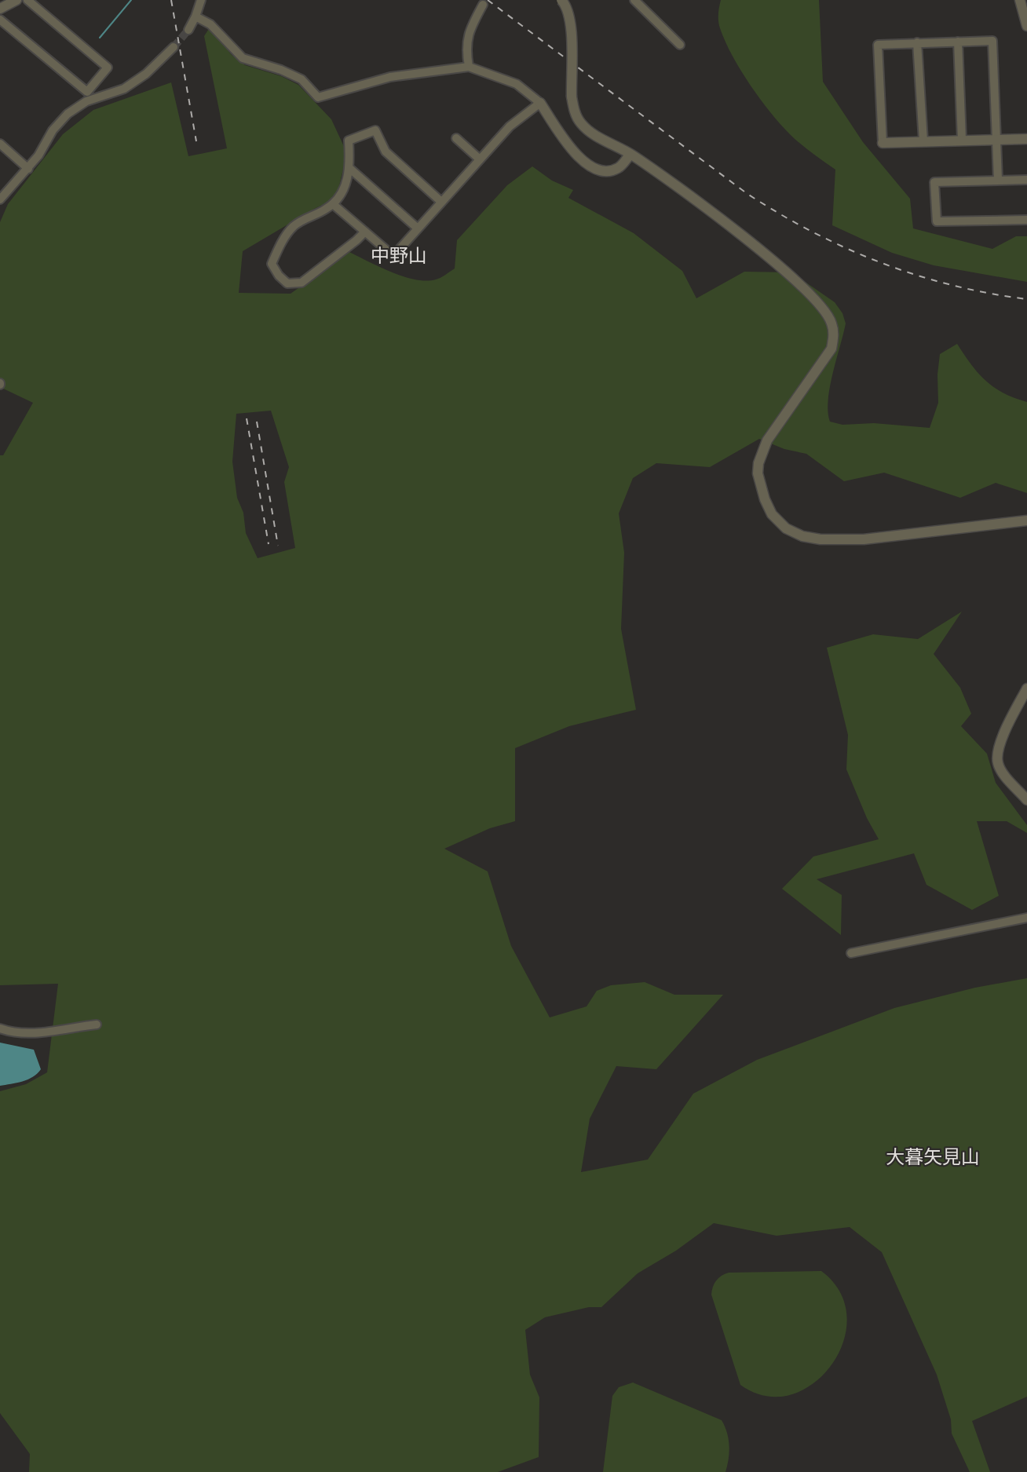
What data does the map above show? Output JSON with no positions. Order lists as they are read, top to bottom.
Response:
{
  "districts": ["中野山", "大暮矢見山"]
}
